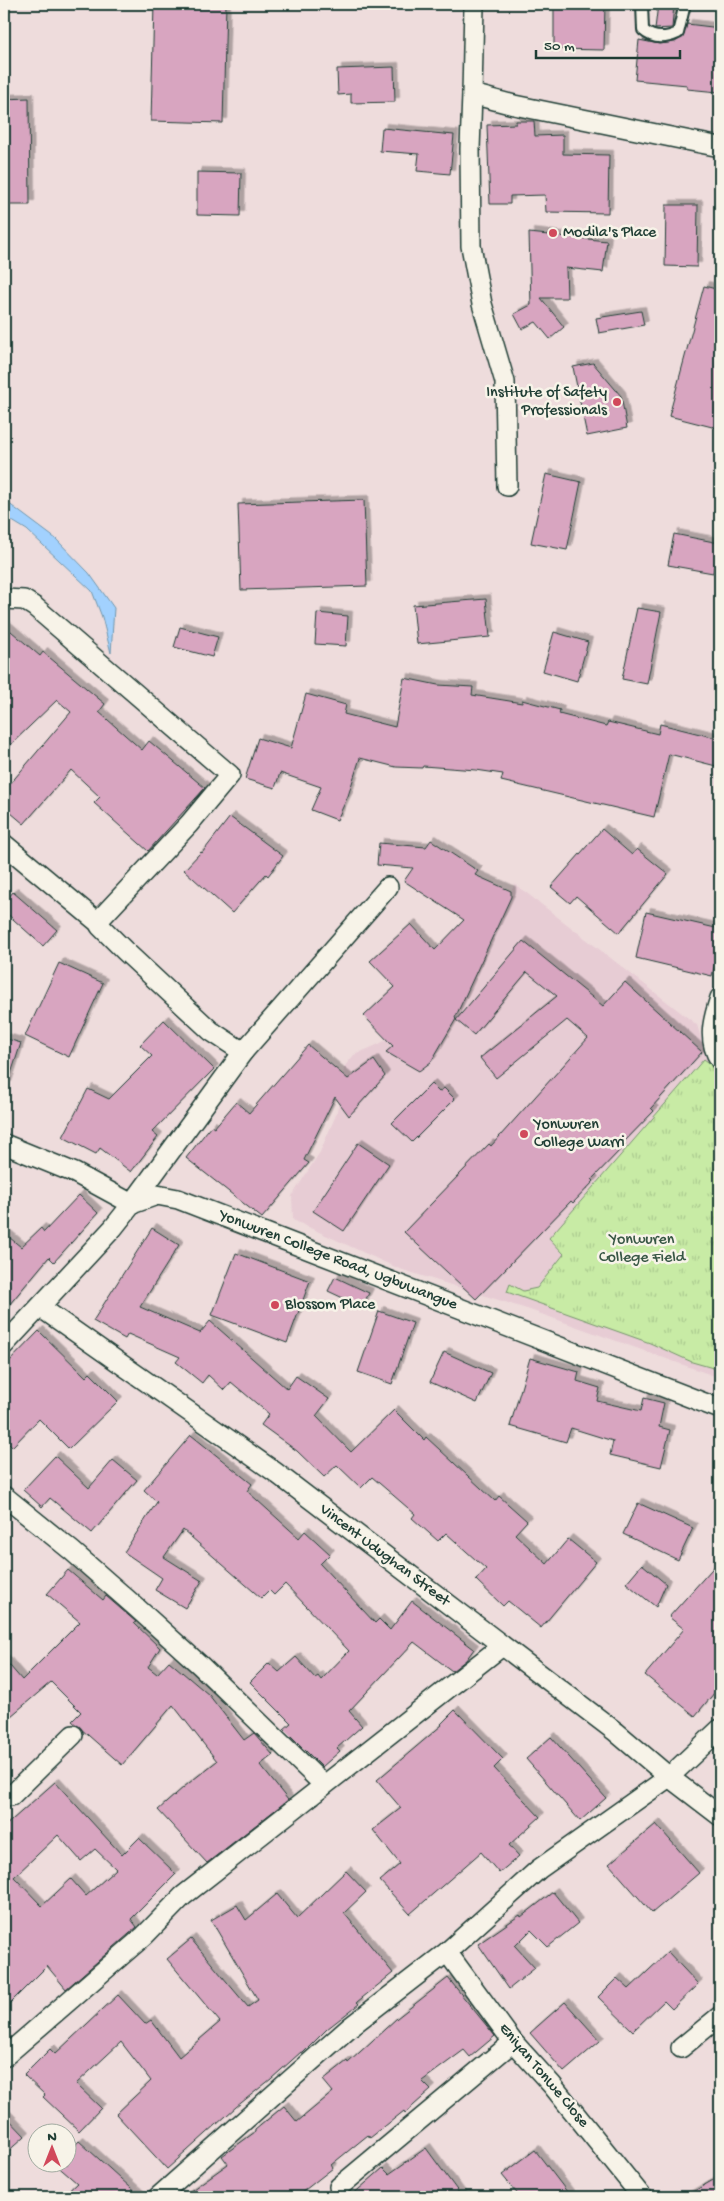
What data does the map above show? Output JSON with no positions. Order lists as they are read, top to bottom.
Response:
{
  "streets": {
    "street": ["Yonwuren College Road, Ugbuwangue", "Vincent Udughan Street", "Eniyan Tonwe Close"]
  },
  "parks": ["Yonwuren College Field"],
  "places": [
    "Modila's Place",
    "Institute of Safety Professionals",
    "Yonwuren College Warri",
    "Blossom Place"
  ],
  "scale_bar": "50 m",
  "north": "top"
}
